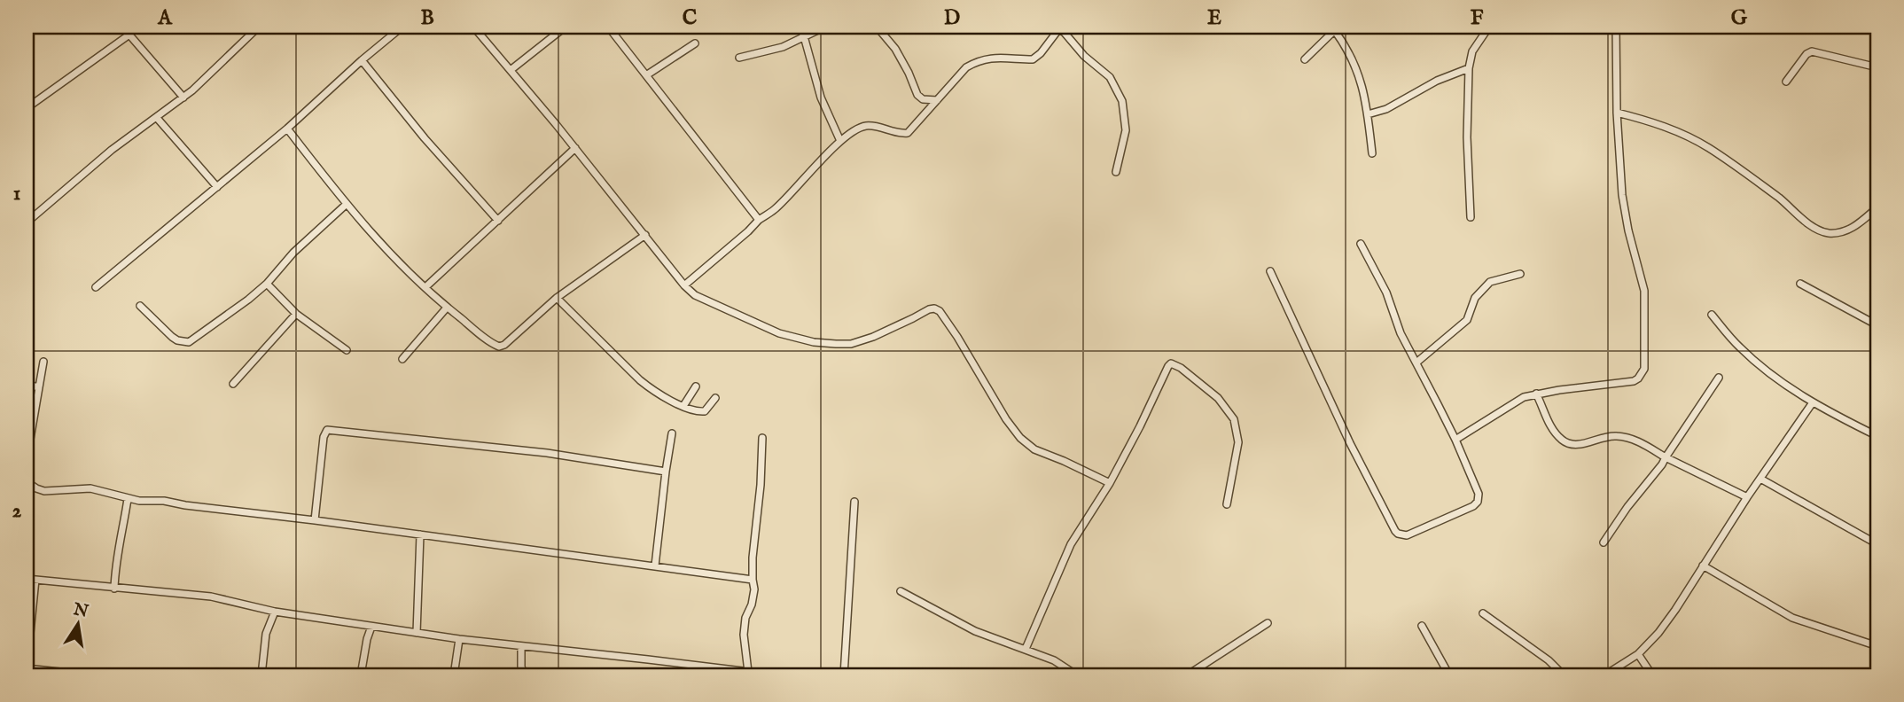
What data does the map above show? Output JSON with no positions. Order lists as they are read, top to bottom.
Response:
{
  "north": "top",
  "grid": {
    "columns": [
      "A",
      "B",
      "C",
      "D",
      "E",
      "F",
      "G"
    ],
    "rows": ["1", "2"]
  }
}
